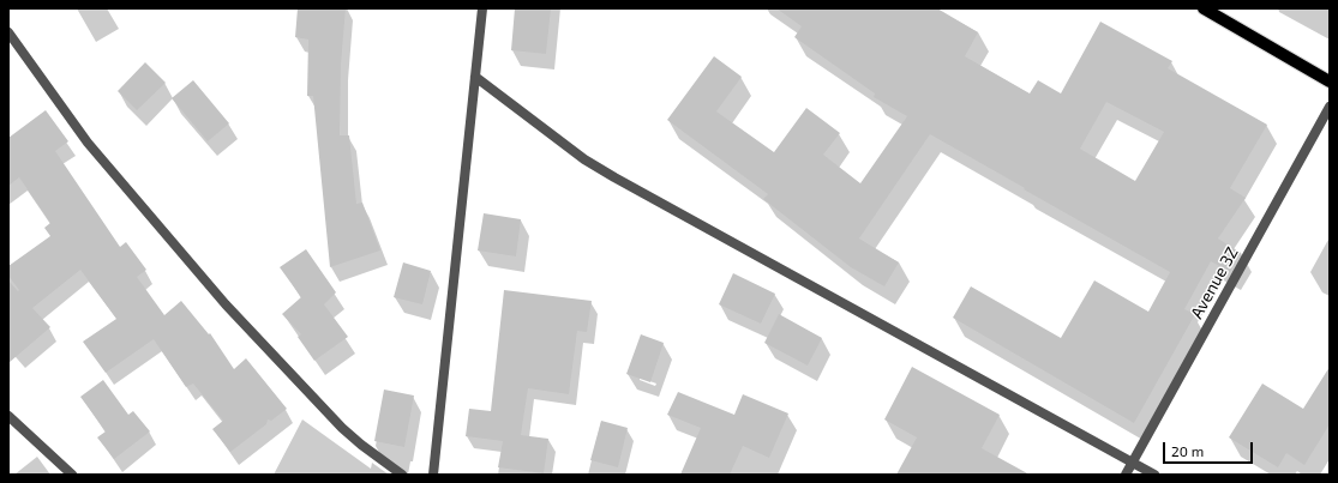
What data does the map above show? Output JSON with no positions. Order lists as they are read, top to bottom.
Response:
{
  "streets": {
    "street": ["Avenue 3Z"]
  },
  "scale_bar": "20 m"
}
